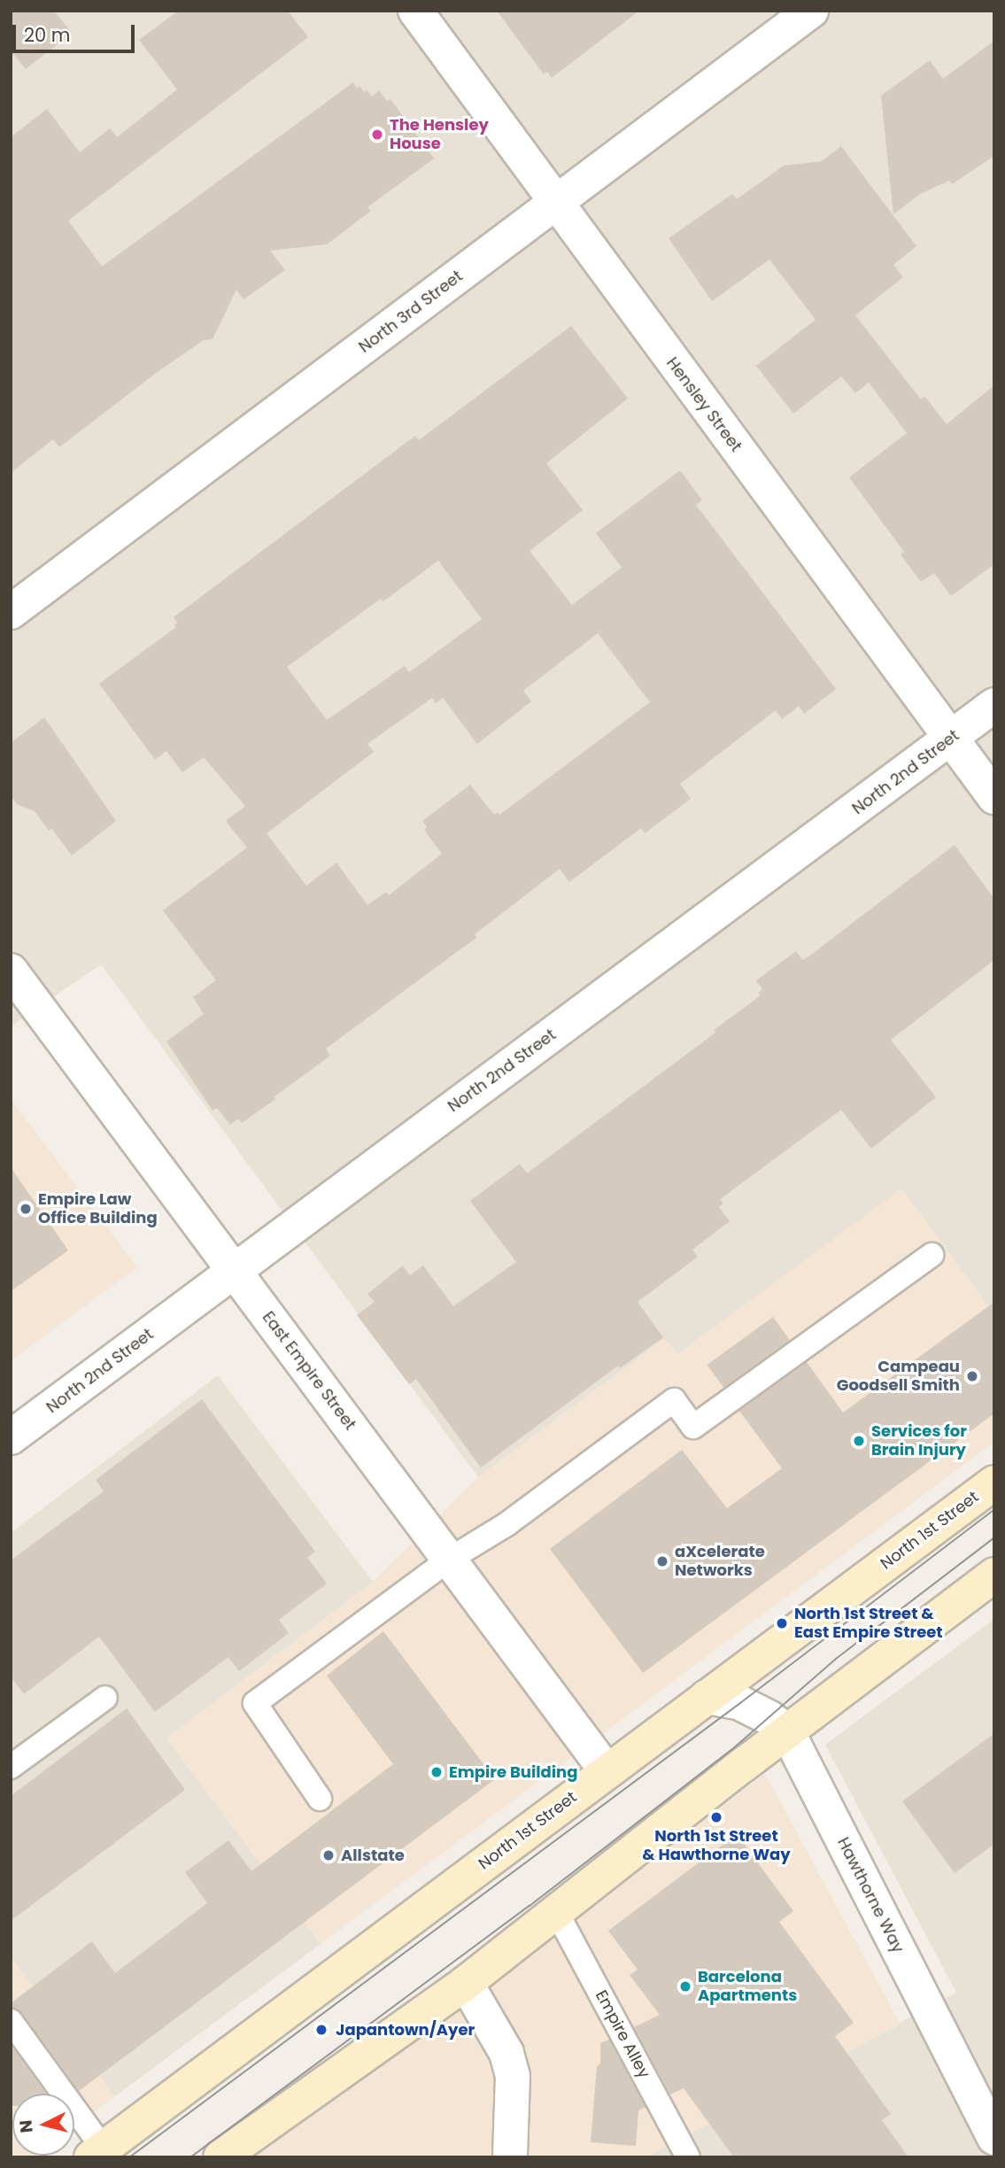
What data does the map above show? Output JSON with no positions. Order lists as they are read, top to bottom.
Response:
{
  "streets": {
    "main road": ["North 1st Street"],
    "street": [
      "North 3rd Street",
      "Hensley Street",
      "North 2nd Street",
      "East Empire Street",
      "Hawthorne Way"
    ],
    "lane": ["Empire Alley"]
  },
  "crossings": [
    ["North 3rd Street", "Hensley Street"],
    ["Hensley Street", "North 2nd Street"],
    ["North 2nd Street", "East Empire Street"],
    ["East Empire Street", "North 1st Street"],
    ["North 1st Street", "Hawthorne Way"]
  ],
  "places": [
    "The Hensley House",
    "Empire Law Office Building",
    "Campeau Goodsell Smith",
    "Services for Brain Injury",
    "aXcelerate Networks",
    "North 1st Street & East Empire Street",
    "Empire Building",
    "North 1st Street & Hawthorne Way",
    "Allstate",
    "Barcelona Apartments",
    "Japantown/Ayer"
  ],
  "scale_bar": "20 m",
  "north": "left"
}
